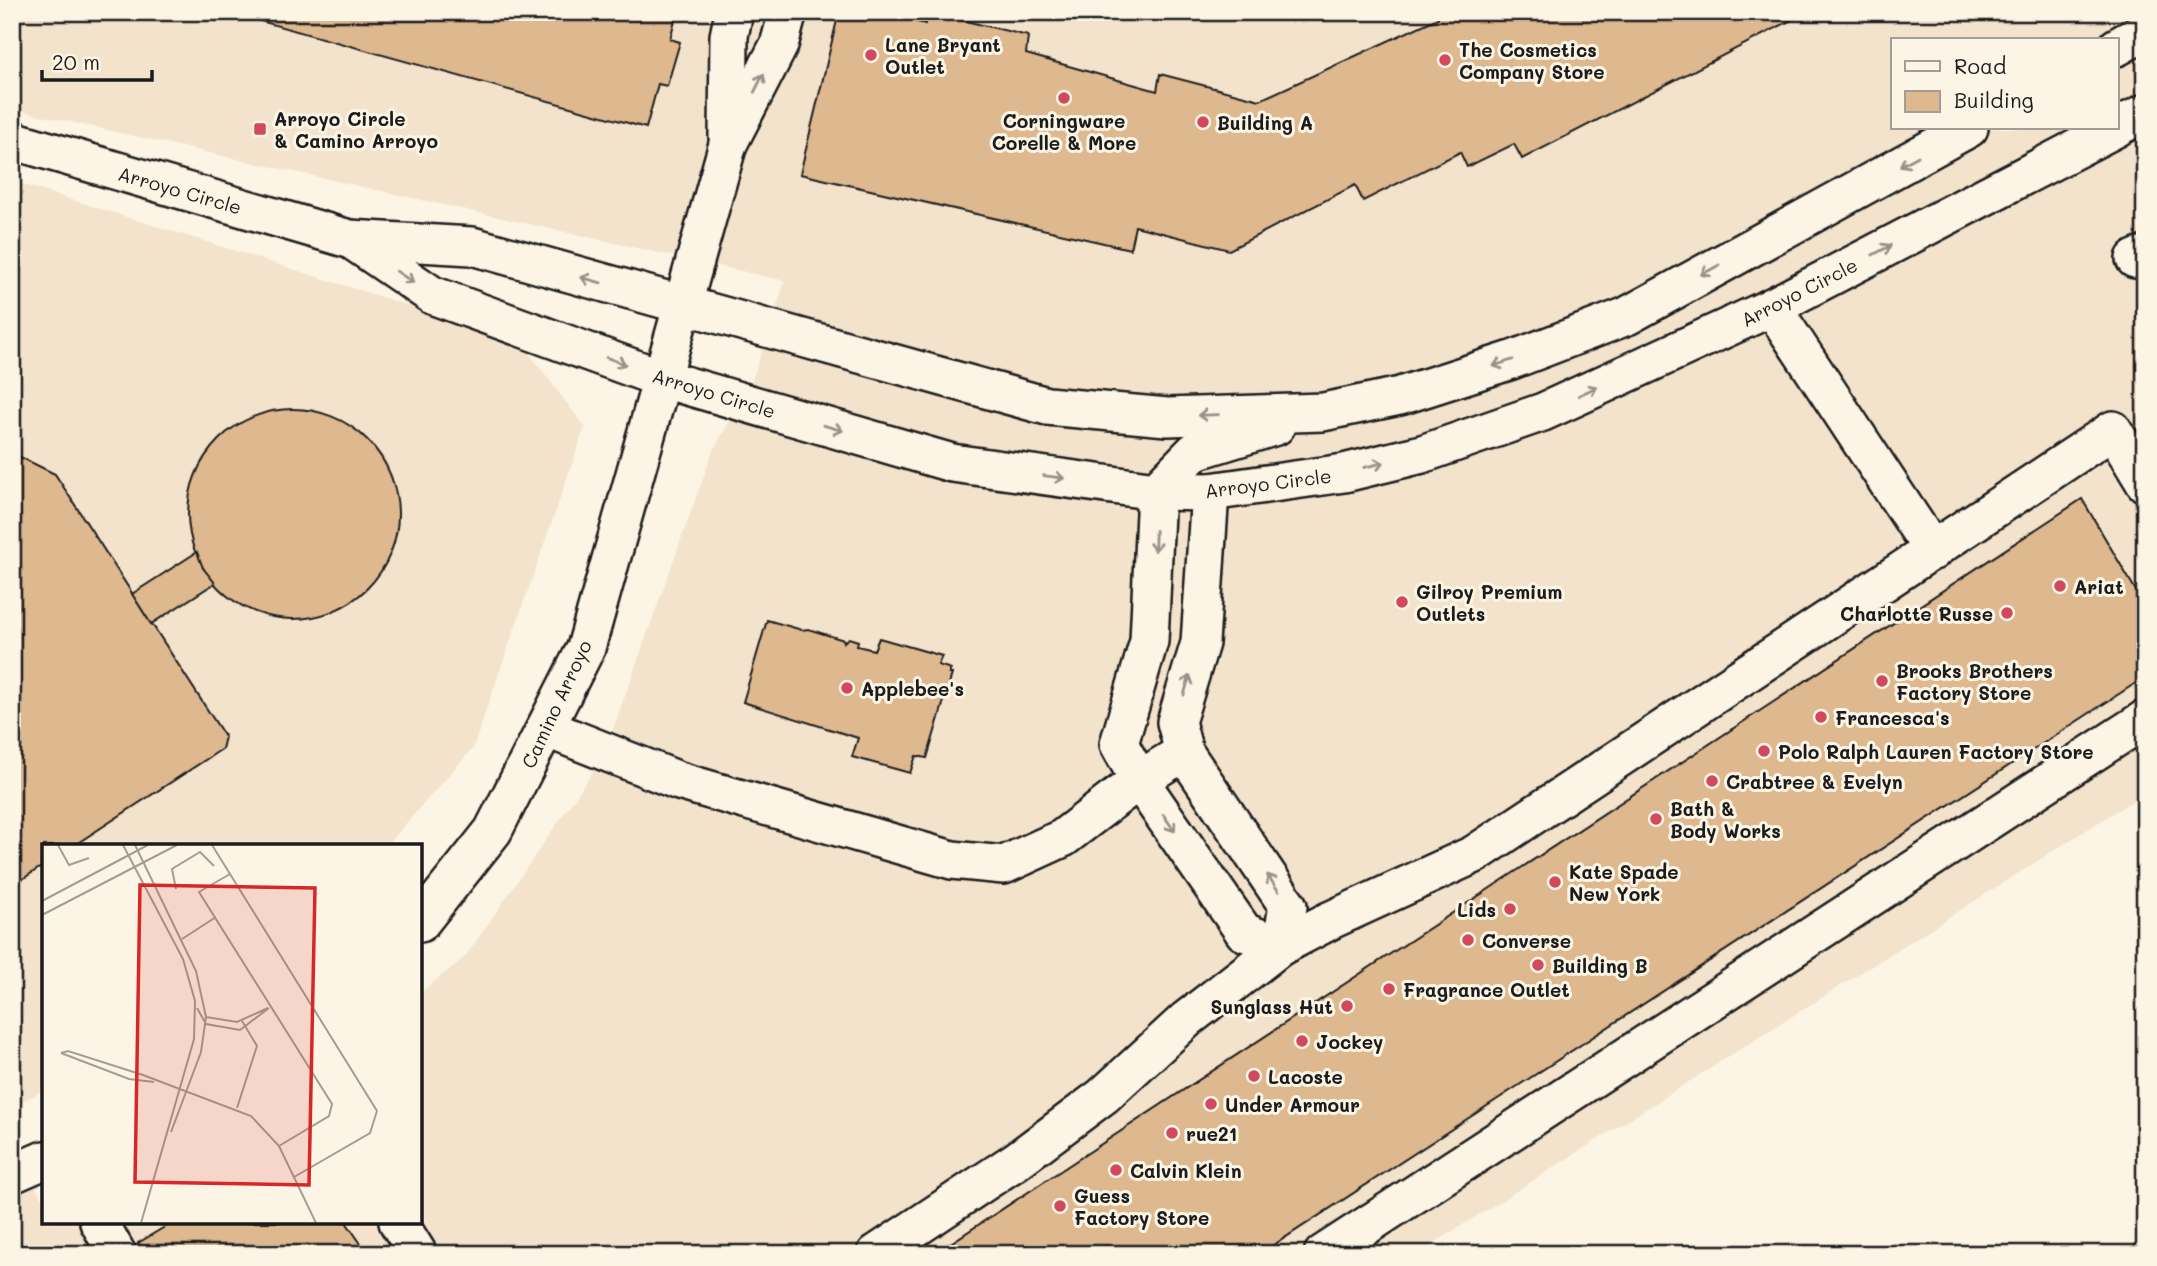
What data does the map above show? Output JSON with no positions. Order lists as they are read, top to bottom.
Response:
{
  "streets": {
    "street": ["Arroyo Circle", "Camino Arroyo"]
  },
  "crossings": [
    ["Arroyo Circle", "Camino Arroyo"]
  ],
  "places": {
    "other": [
      "Lane Bryant Outlet",
      "The Cosmetics Company Store",
      "Corningware Corelle & More",
      "Building A",
      "Ariat",
      "Gilroy Premium Outlets",
      "Charlotte Russe",
      "Brooks Brothers Factory Store",
      "Applebee's",
      "Francesca's",
      "Polo Ralph Lauren Factory Store",
      "Crabtree & Evelyn",
      "Bath & Body Works",
      "Kate Spade New York",
      "Lids",
      "Converse",
      "Building B",
      "Fragrance Outlet",
      "Sunglass Hut",
      "Jockey",
      "Lacoste",
      "Under Armour",
      "rue21",
      "Calvin Klein",
      "Guess Factory Store"
    ],
    "transit": ["Arroyo Circle & Camino Arroyo"]
  },
  "legend": ["Road", "Building"],
  "scale_bar": "20 m"
}
